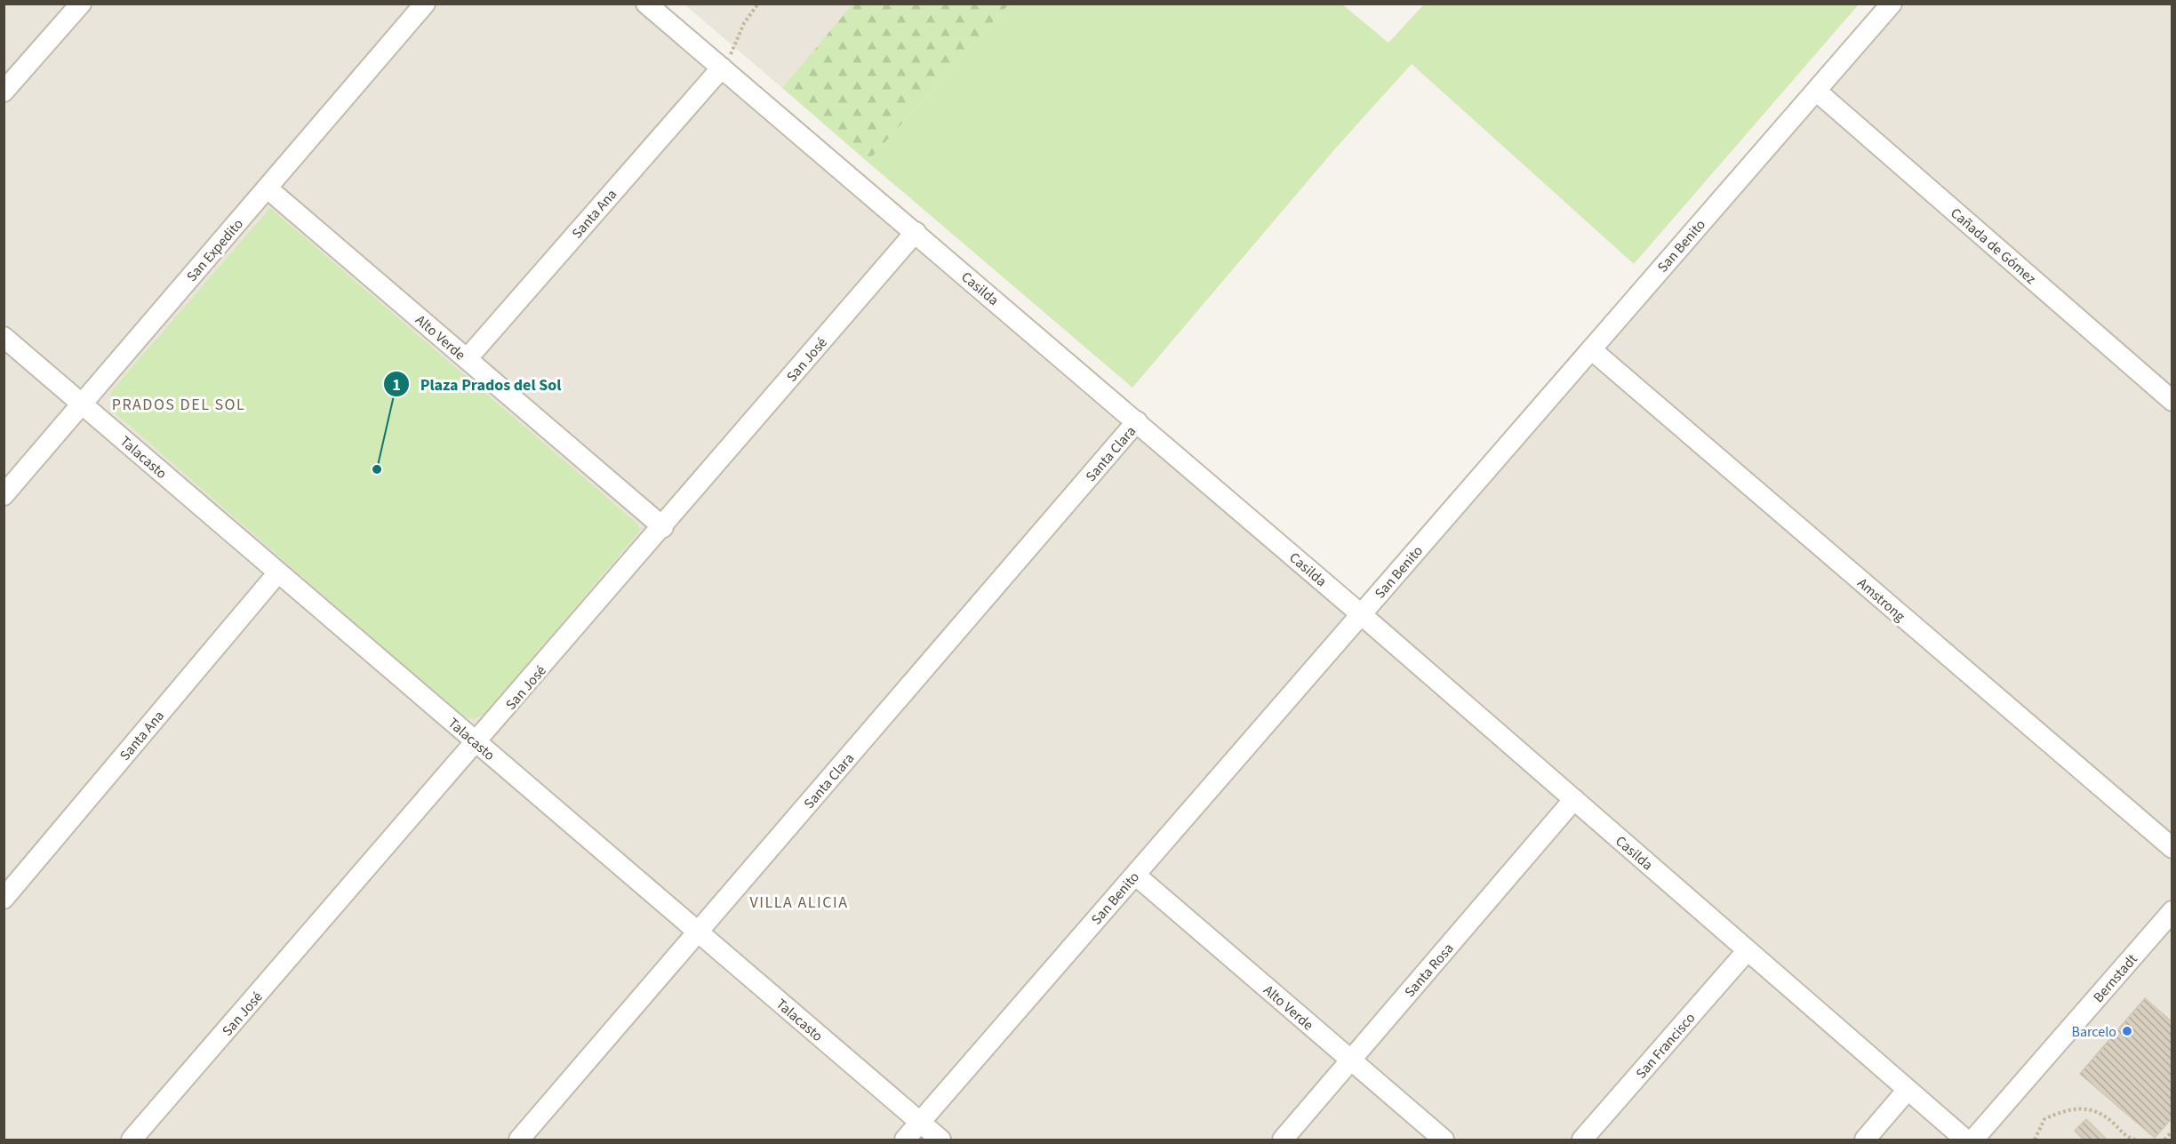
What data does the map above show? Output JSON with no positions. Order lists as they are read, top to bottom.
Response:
{
  "streets": {
    "street": [
      "Santa Ana",
      "San Benito",
      "Cañada de Gómez",
      "San Expedito",
      "Casilda",
      "Alto Verde",
      "San José",
      "Santa Clara",
      "Talacasto",
      "Amstrong",
      "Santa Rosa",
      "Bernstadt",
      "San Francisco"
    ]
  },
  "crossings": [
    ["Santa Ana", "Casilda"],
    ["Santa Ana", "Alto Verde"],
    ["Santa Ana", "Talacasto"],
    ["San Benito", "Cañada de Gómez"],
    ["San Benito", "Casilda"],
    ["San Benito", "Alto Verde"],
    ["San Benito", "Talacasto"],
    ["San Benito", "Amstrong"],
    ["San Expedito", "Alto Verde"],
    ["San Expedito", "Talacasto"],
    ["Casilda", "San José"],
    ["Casilda", "Santa Clara"],
    ["Casilda", "Santa Rosa"],
    ["Casilda", "San Francisco"],
    ["Alto Verde", "San José"],
    ["Alto Verde", "Santa Rosa"],
    ["San José", "Talacasto"],
    ["Santa Clara", "Talacasto"]
  ],
  "districts": ["PRADOS DEL SOL", "VILLA ALICIA"],
  "places": ["Plaza Prados del Sol", "Barcelo"]
}
